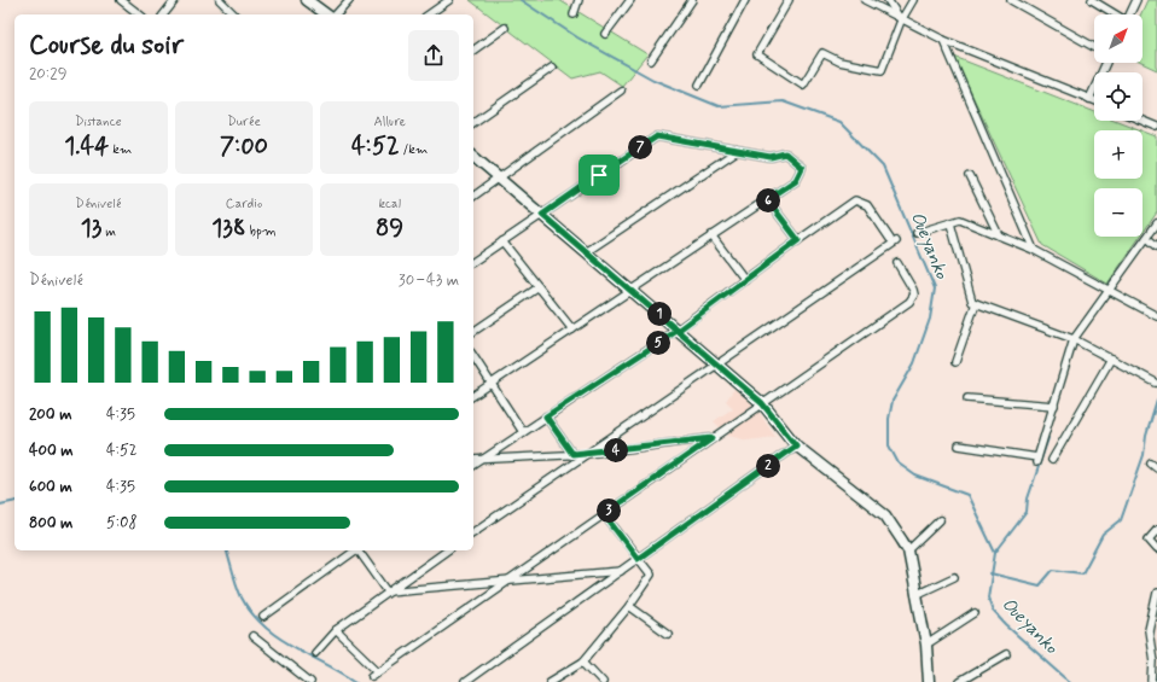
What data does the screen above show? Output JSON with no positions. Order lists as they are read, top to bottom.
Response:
{
  "water": ["Oueyanko"],
  "north": "top right",
  "page": {
    "map_buttons": ["+", "−"],
    "heading": ["Course du soir", "20:29"],
    "stats": [
      ["Distance", "1.44 km"],
      ["Durée", "7:00"],
      ["Allure", "4:52 /km"],
      ["Dénivelé", "13 m"],
      ["Cardio", "138 bpm"],
      ["kcal", "89"]
    ],
    "pins": [
      "7",
      "6",
      "1",
      "5",
      "4",
      "2",
      "3"
    ],
    "chart": ["Dénivelé", "30–43 m"],
    "list": [
      {
        "name": "200 m",
        "note": "4:35"
      },
      {
        "name": "400 m",
        "note": "4:52"
      },
      {
        "name": "600 m",
        "note": "4:35"
      },
      {
        "name": "800 m",
        "note": "5:08"
      }
    ]
  }
}
